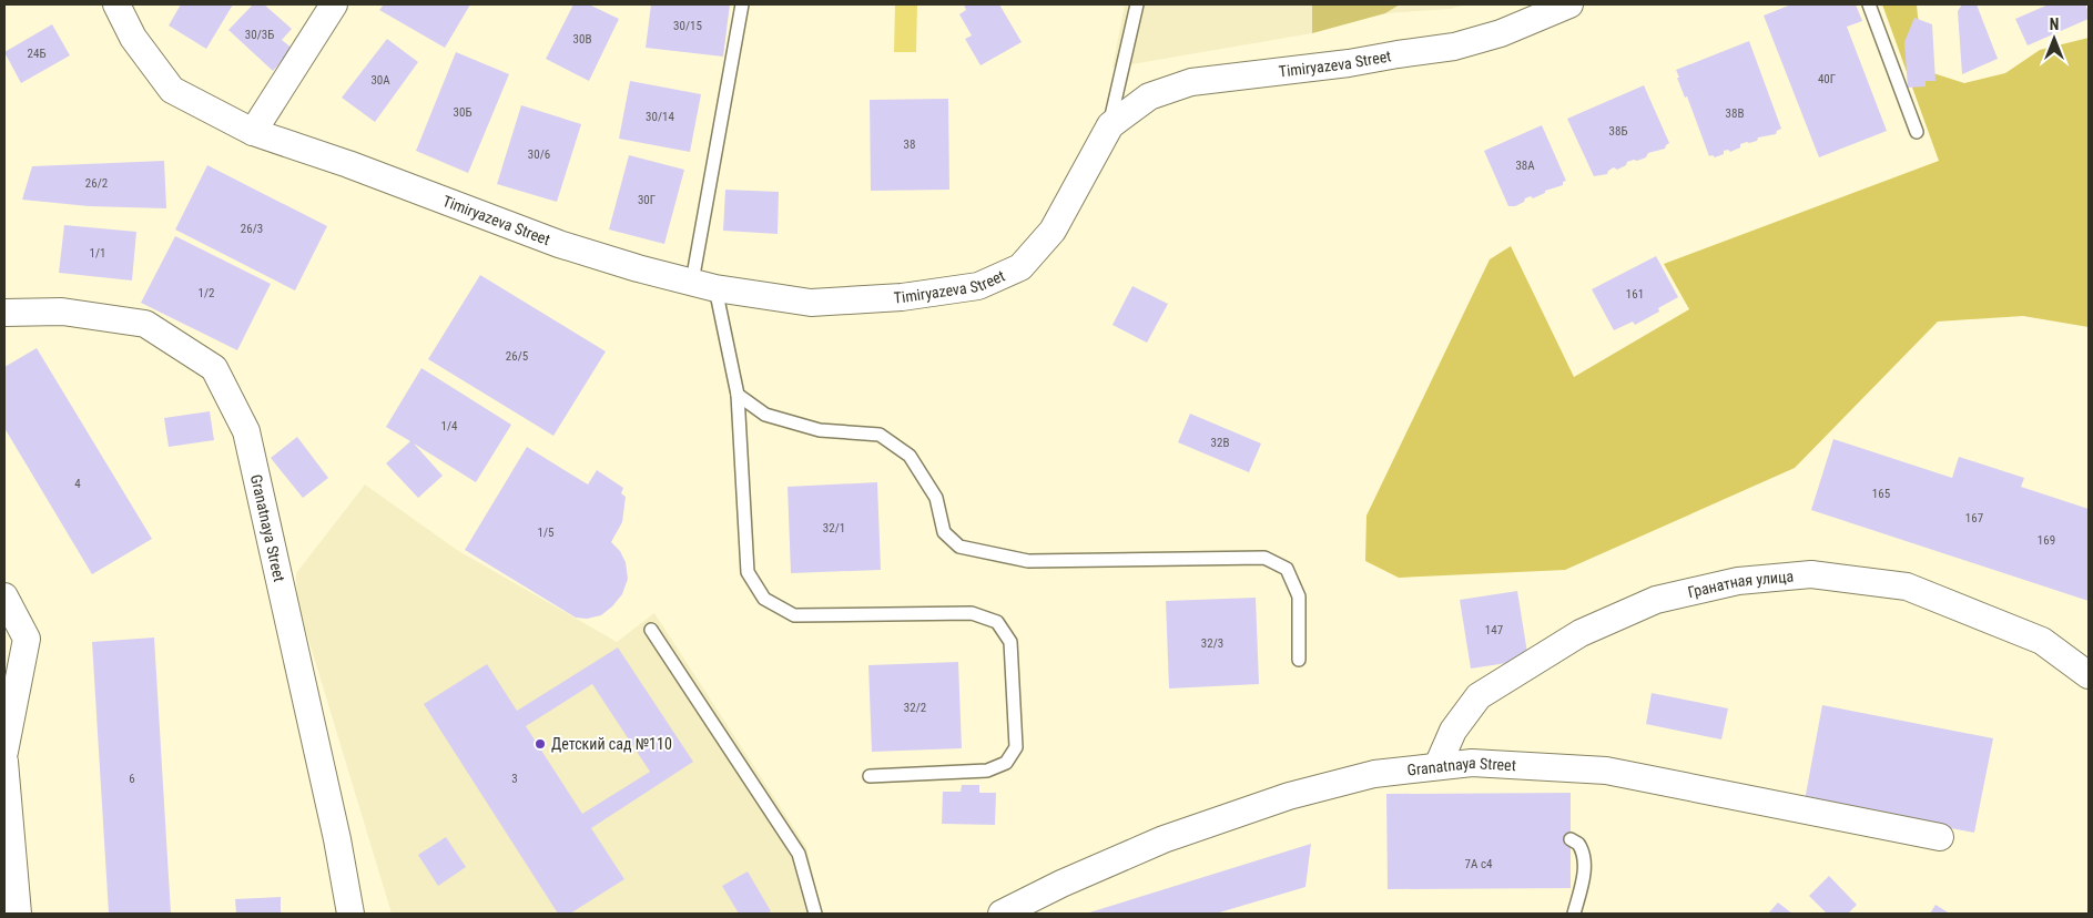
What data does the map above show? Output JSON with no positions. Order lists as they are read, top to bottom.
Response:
{
  "streets": {
    "street": ["Timiryazeva Street", "Granatnaya Street", "Гранатная улица"]
  },
  "crossings": [
    ["Granatnaya Street", "Гранатная улица"]
  ],
  "places": ["Детский сад №110"],
  "house_numbers": [
    "30/15",
    "30/3Б",
    "30В",
    "24Б",
    "40Г",
    "30А",
    "30Б",
    "38В",
    "30/14",
    "38Б",
    "38",
    "30/6",
    "38А",
    "26/2",
    "30Г",
    "26/3",
    "1/1",
    "1/2",
    "161",
    "26/5",
    "1/4",
    "32В",
    "4",
    "165",
    "167",
    "32/1",
    "1/5",
    "169",
    "147",
    "32/3",
    "32/2",
    "6",
    "3",
    "7А с4"
  ],
  "north": "top"
}
